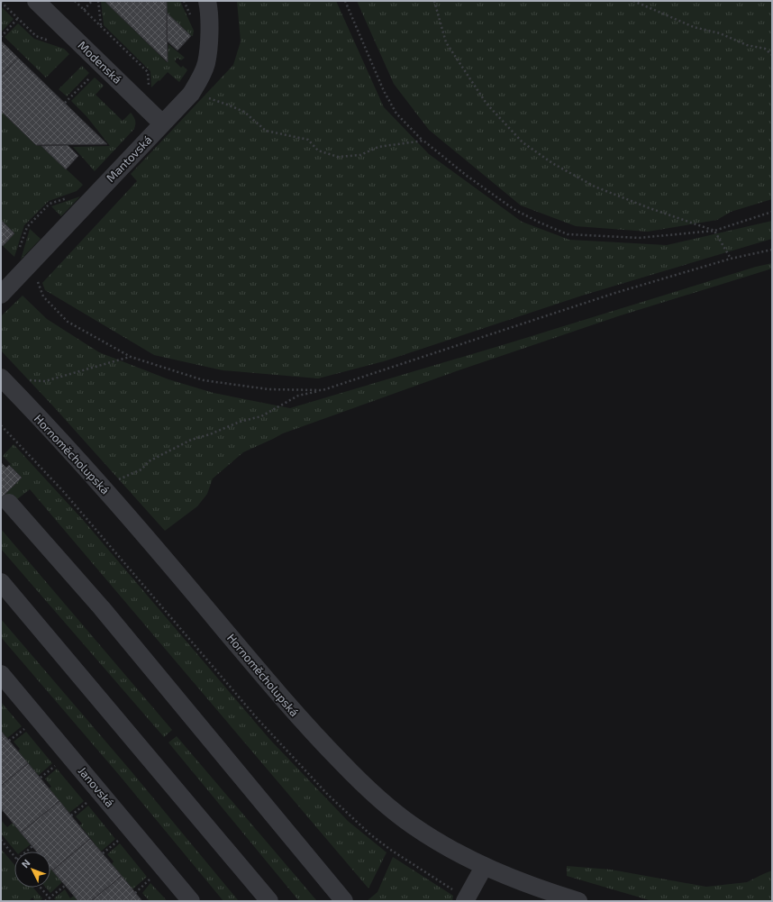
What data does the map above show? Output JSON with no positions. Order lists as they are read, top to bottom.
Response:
{
  "streets": {
    "street": [
      "Modenská",
      "Mantovská",
      "Hornoměcholupská",
      "Janovská"
    ]
  },
  "crossings": [
    ["Modenská", "Mantovská"]
  ],
  "north": "top left"
}
